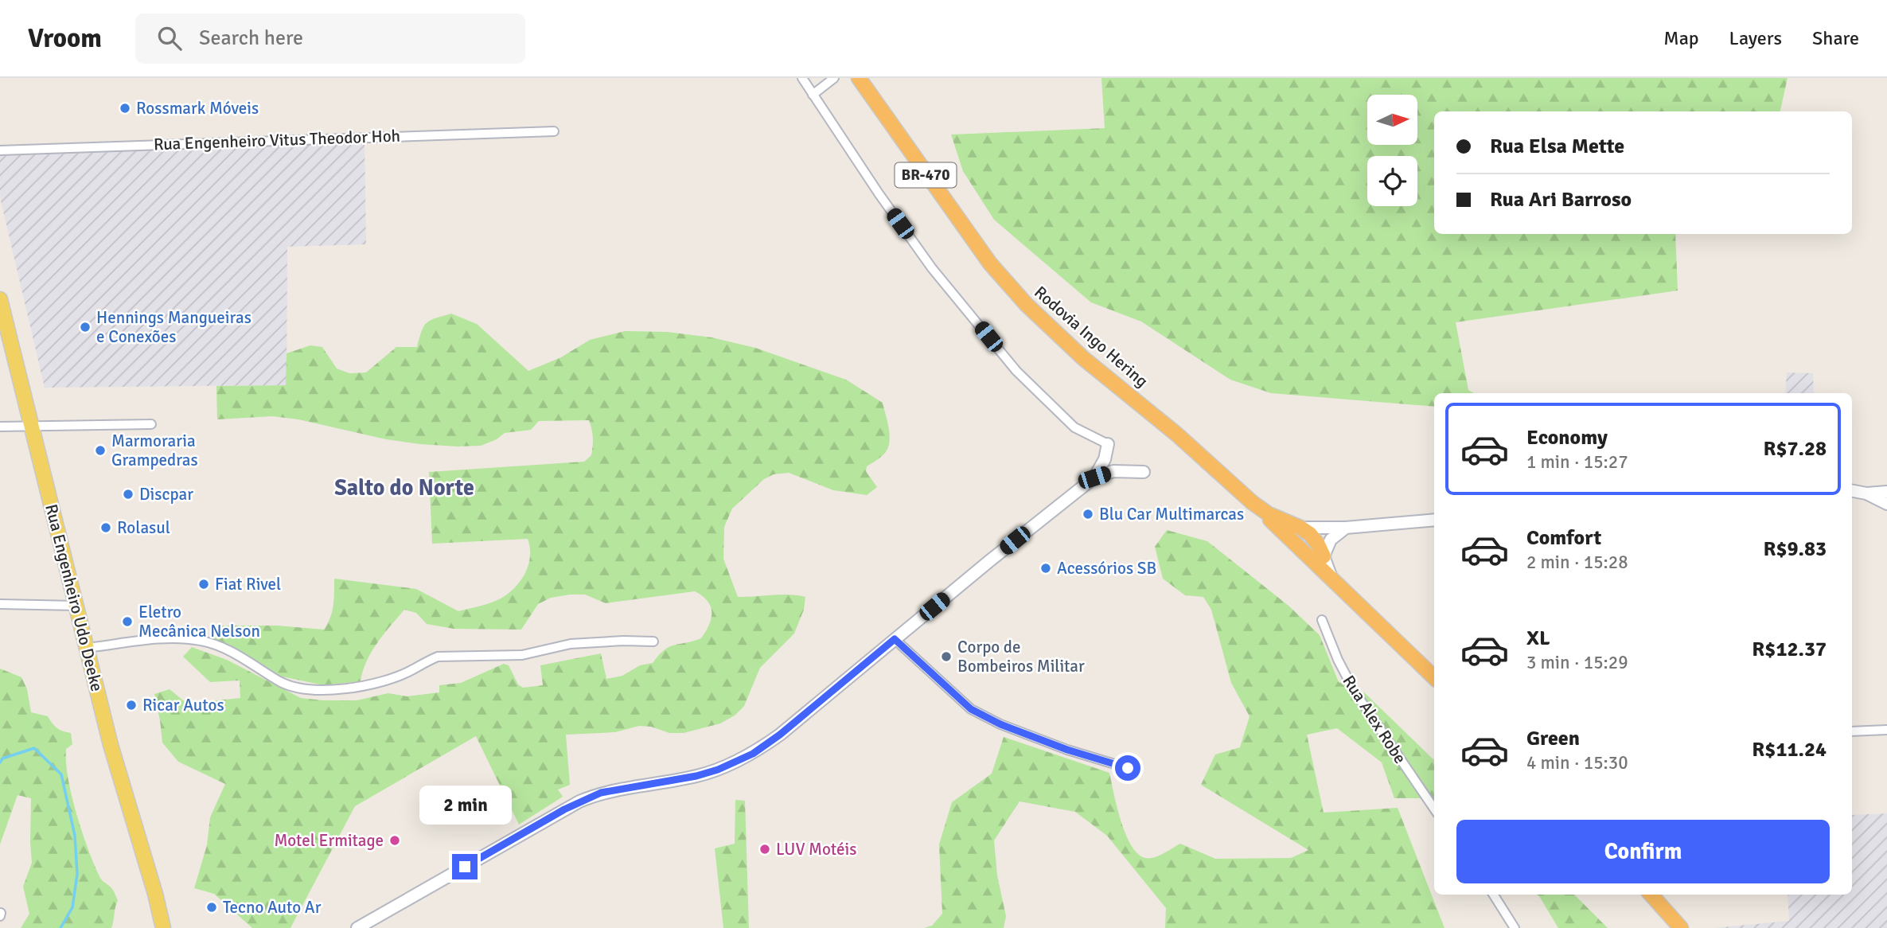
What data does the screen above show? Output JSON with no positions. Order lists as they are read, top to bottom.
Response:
{
  "streets": {
    "highway": ["BR-470", "Rodovia Ingo Hering"],
    "main road": ["Rua Engenheiro Udo Deeke"],
    "street": ["Rua Engenheiro Vitus Theodor Hoh", "Rua Alex Robe"]
  },
  "districts": ["Salto do Norte"],
  "places": [
    "Rossmark Móveis",
    "Hennings Mangueiras e Conexões",
    "Marmoraria Grampedras",
    "Discpar",
    "Blu Car Multimarcas",
    "Rolasul",
    "Acessórios SB",
    "Fiat Rivel",
    "Eletro Mecânica Nelson",
    "Corpo de Bombeiros Militar",
    "Ricar Autos",
    "Motel Ermitage",
    "LUV Motéis",
    "Tecno Auto Ar"
  ],
  "north": "right",
  "page": {
    "header": "Vroom",
    "search": "Search here",
    "nav": ["Map", "Layers", "Share"],
    "banner": ["Rua Elsa Mette", "Rua Ari Barroso"],
    "list": [
      {
        "name": "Economy",
        "note": "1 min · 15:27",
        "value": "R$7.28"
      },
      {
        "name": "Comfort",
        "note": "2 min · 15:28",
        "value": "R$9.83"
      },
      {
        "name": "XL",
        "note": "3 min · 15:29",
        "value": "R$12.37"
      },
      {
        "name": "Green",
        "note": "4 min · 15:30",
        "value": "R$11.24"
      }
    ],
    "bubble": "2 min",
    "buttons": "Confirm"
  }
}
